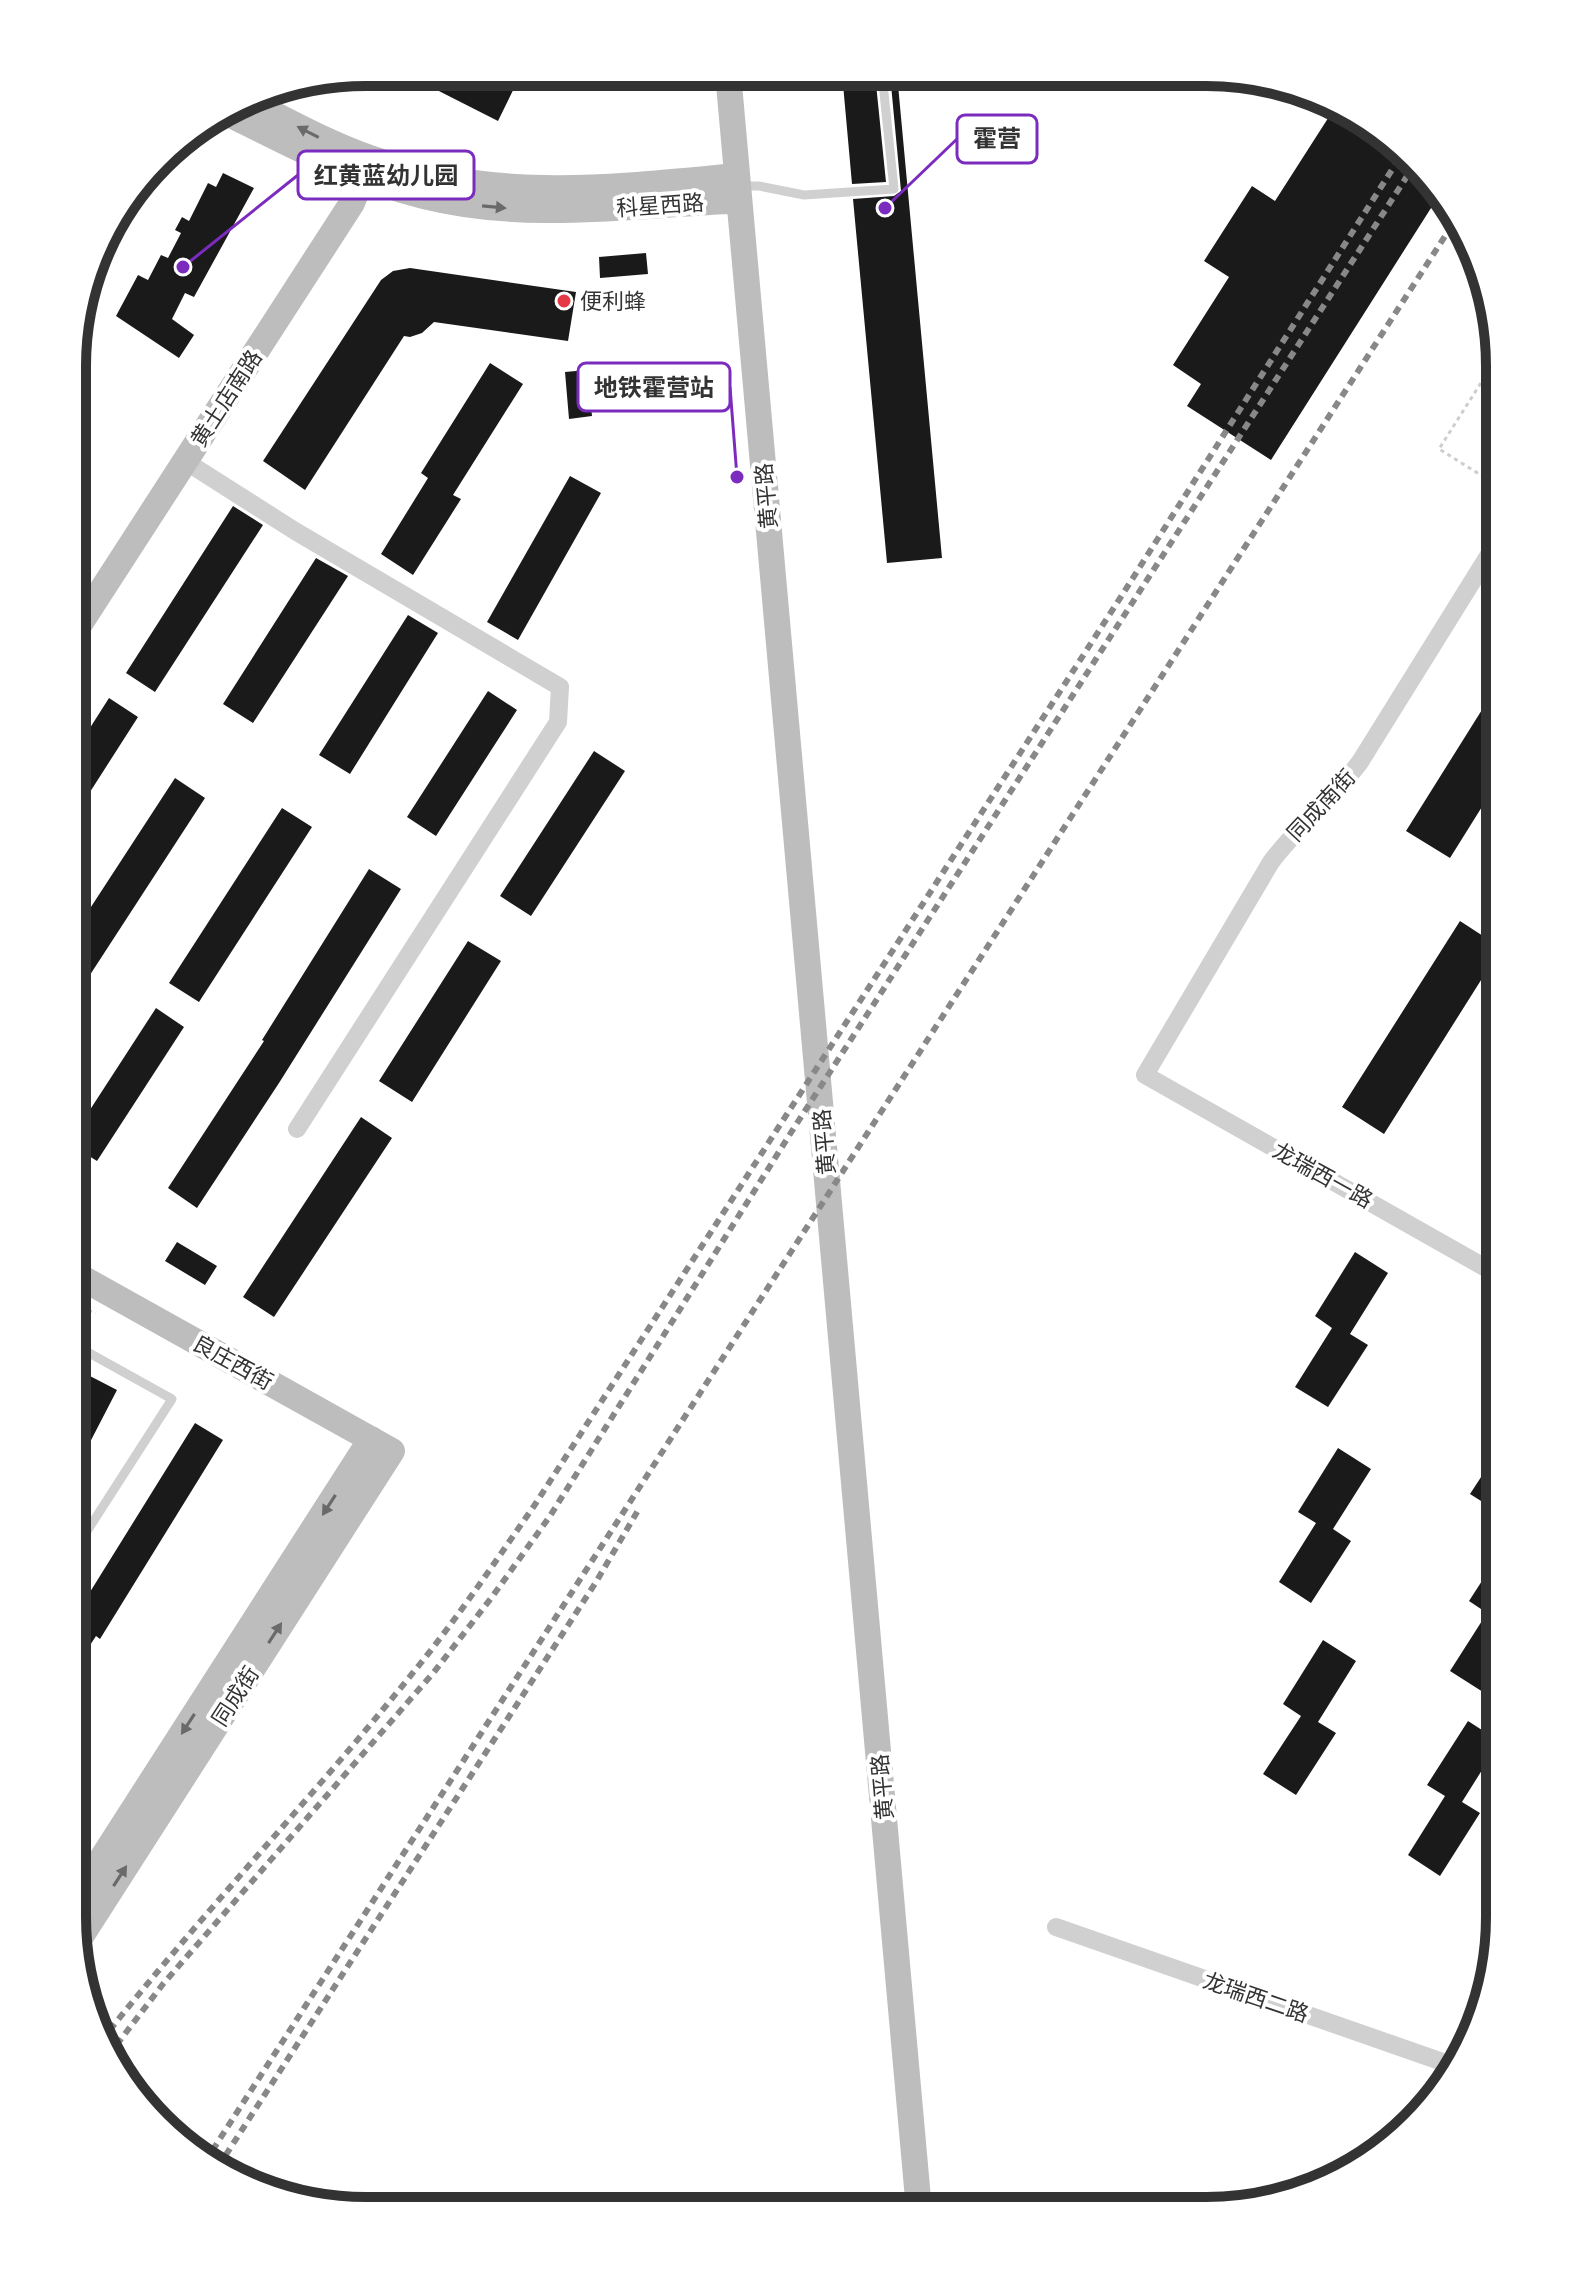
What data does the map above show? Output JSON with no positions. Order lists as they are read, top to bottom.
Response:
{
  "streets": {
    "main road": [
      "科星西路",
      "黄土店南路",
      "黄平路",
      "良庄西街",
      "同成街"
    ],
    "street": ["同成南街", "龙瑞西一路", "龙瑞西二路"]
  },
  "crossings": [
    ["科星西路", "黄土店南路"],
    ["科星西路", "黄平路"],
    ["同成南街", "龙瑞西一路"],
    ["良庄西街", "同成街"]
  ],
  "places": [
    "霍营",
    "红黄蓝幼儿园",
    "便利蜂",
    "地铁霍营站"
  ]
}
